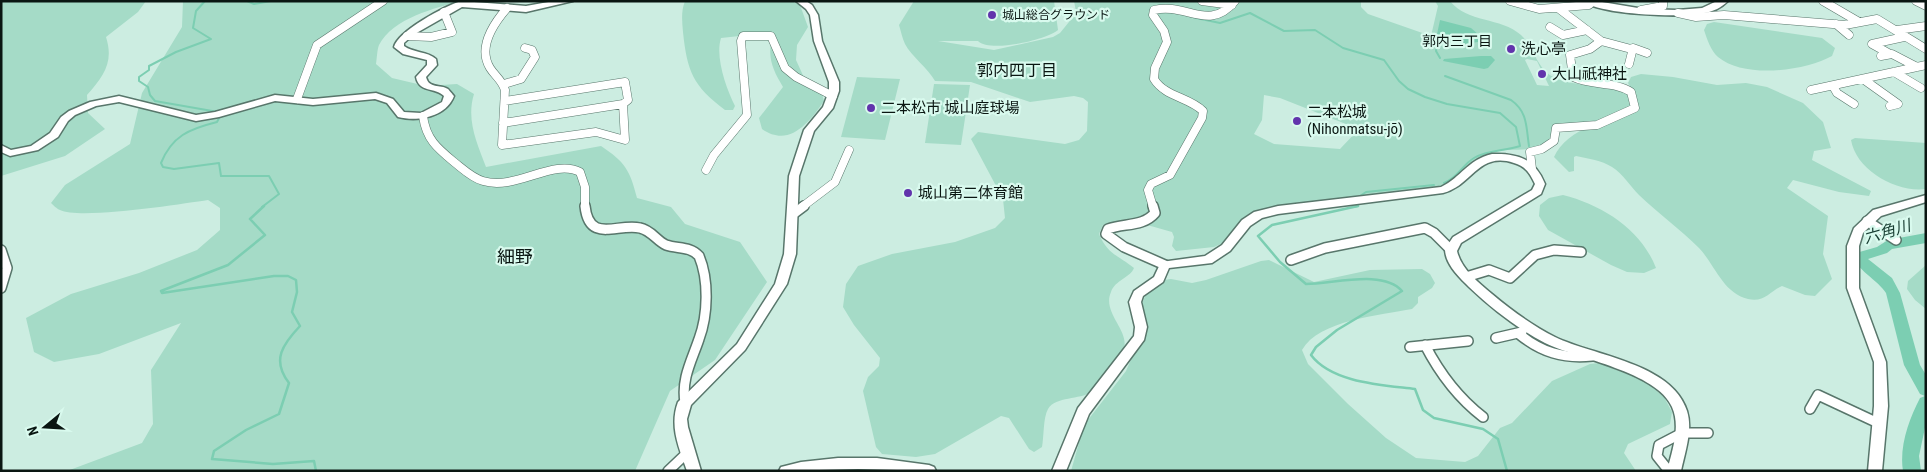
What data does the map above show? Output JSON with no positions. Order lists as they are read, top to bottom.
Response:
{
  "districts": ["郭内三丁目", "郭内四丁目", "細野"],
  "water": ["六角川"],
  "places": [
    "城山総合グラウンド",
    "洗心亭",
    "大山祇神社",
    "二本松市 城山庭球場",
    "二本松城 (Nihonmatsu-jō)",
    "城山第二体育館"
  ],
  "north": "left"
}
